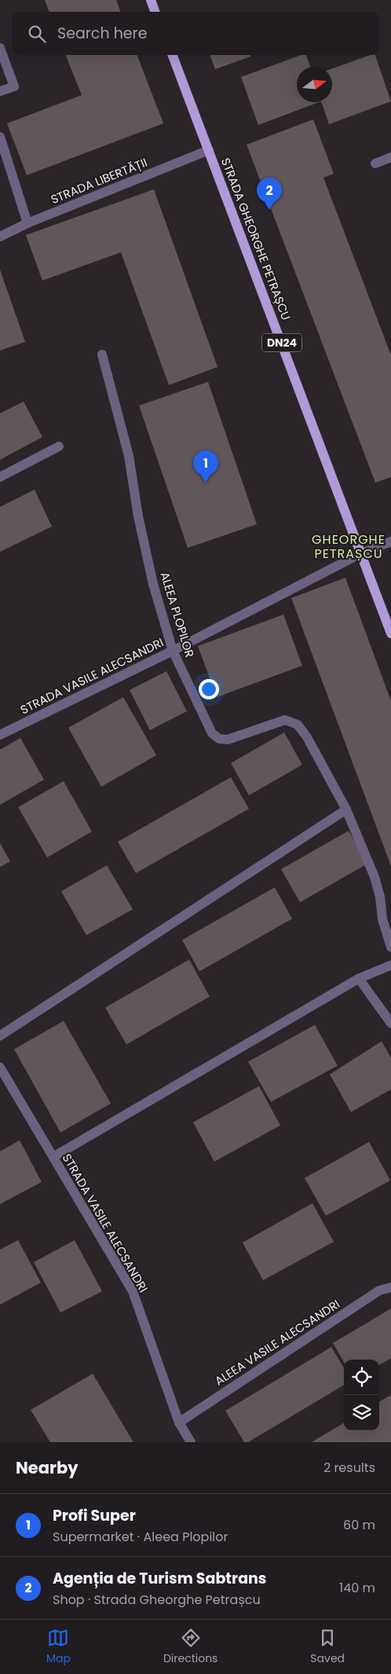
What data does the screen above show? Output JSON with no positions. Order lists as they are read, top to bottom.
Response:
{
  "streets": {
    "main road": ["STRADA GHEORGHE PETRAȘCU", "DN24"],
    "street": [
      "STRADA LIBERTĂȚII",
      "ALEEA PLOPILOR",
      "STRADA VASILE ALECSANDRI",
      "ALEEA VASILE ALECSANDRI"
    ]
  },
  "crossings": [
    ["STRADA LIBERTĂȚII", "STRADA GHEORGHE PETRAȘCU"],
    ["STRADA GHEORGHE PETRAȘCU", "STRADA VASILE ALECSANDRI"],
    ["ALEEA PLOPILOR", "STRADA VASILE ALECSANDRI"],
    ["STRADA VASILE ALECSANDRI", "ALEEA VASILE ALECSANDRI"]
  ],
  "districts": ["GHEORGHE PETRAȘCU"],
  "north": "right",
  "page": {
    "search": "Search here",
    "pins": ["2", "1"],
    "heading": ["Nearby", "2 results"],
    "list": [
      {
        "mark": "1",
        "name": "Profi Super",
        "note": "Supermarket · Aleea Plopilor",
        "value": "60 m"
      },
      {
        "mark": "2",
        "name": "Agenția de Turism Sabtrans",
        "note": "Shop · Strada Gheorghe Petrașcu",
        "value": "140 m"
      }
    ],
    "nav": ["Map", "Directions", "Saved"]
  }
}
